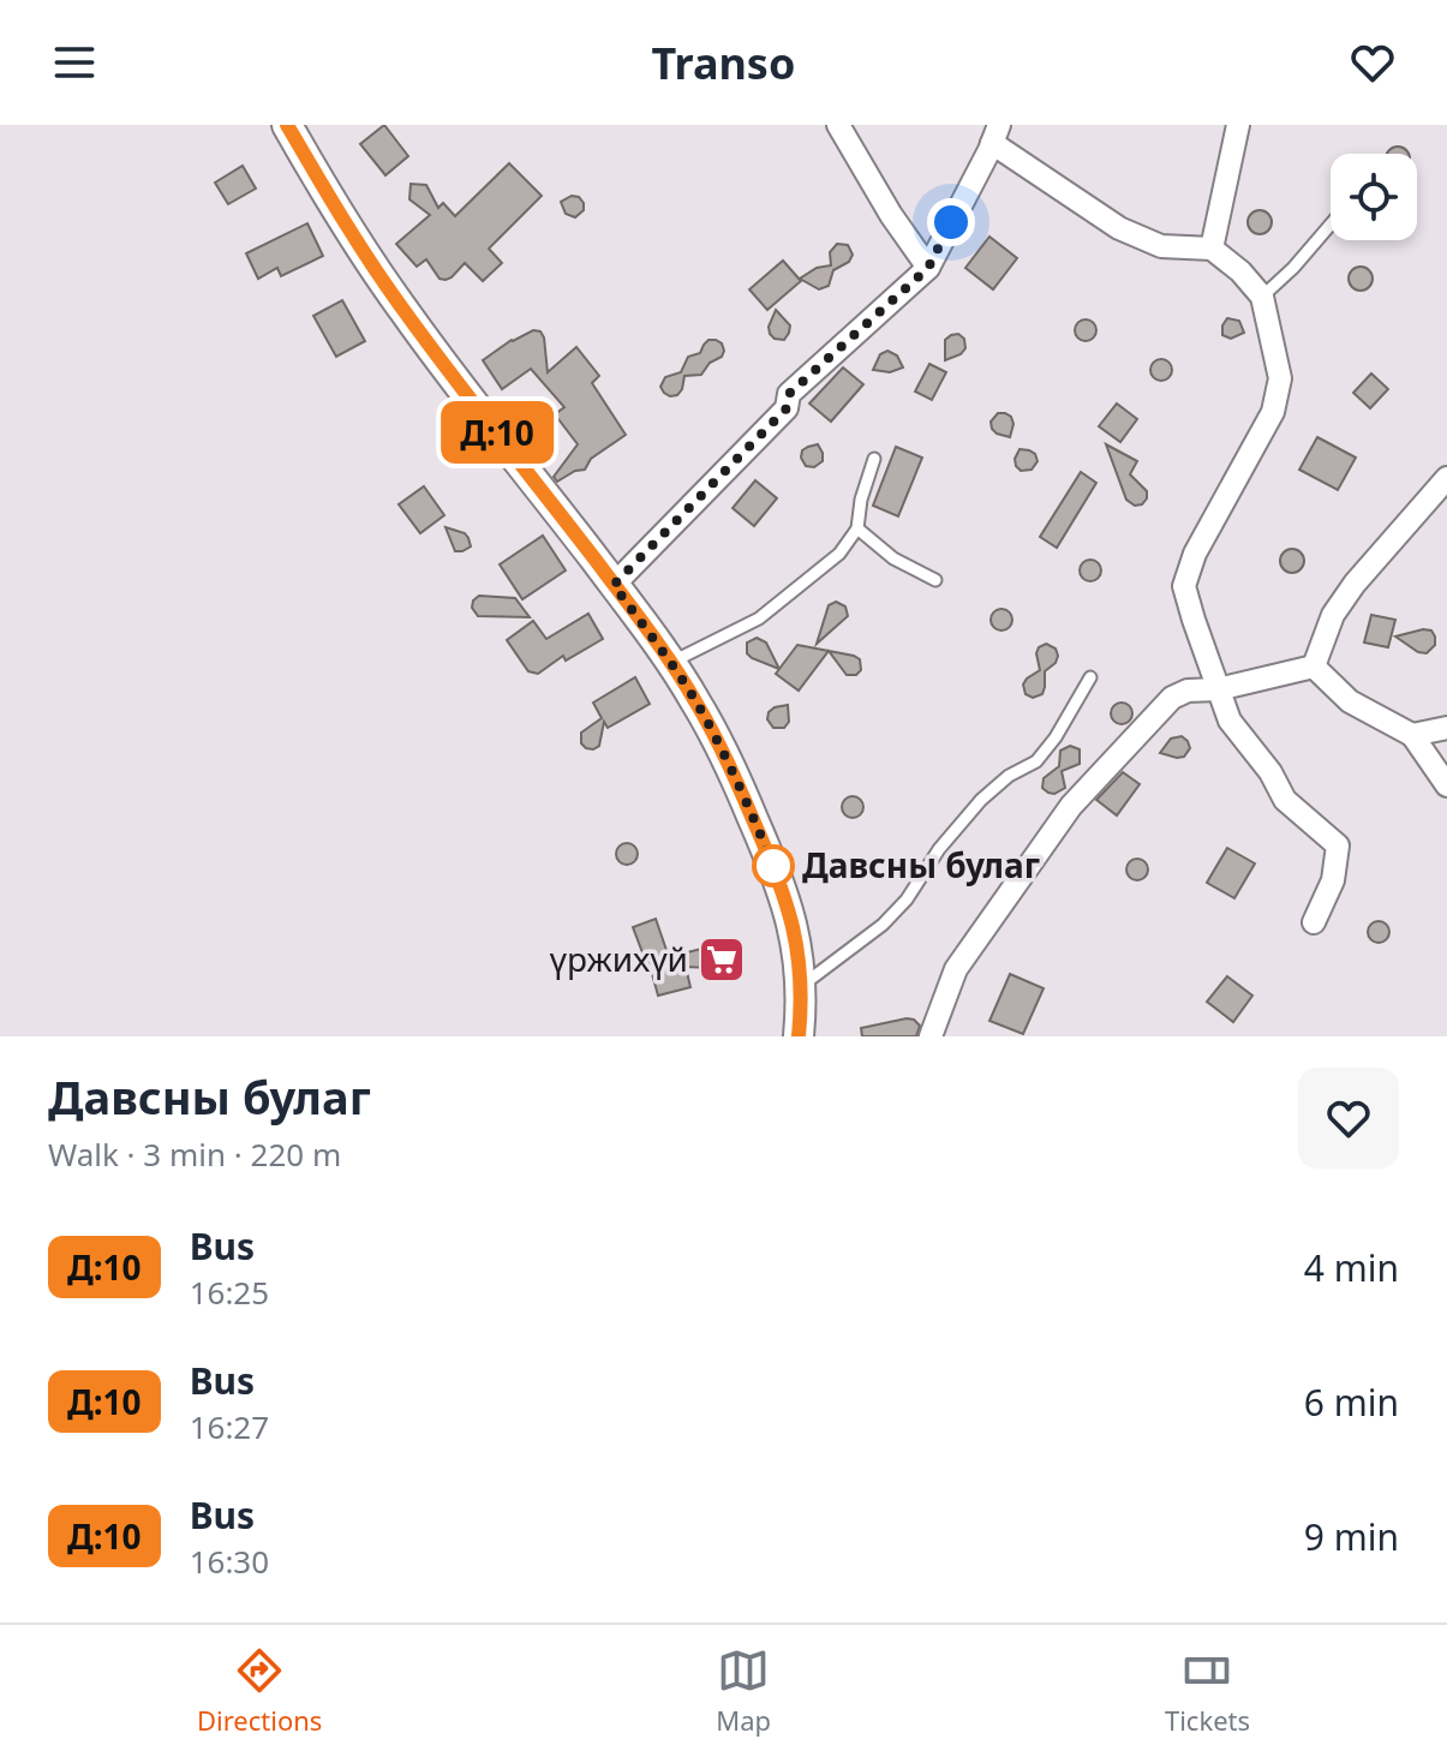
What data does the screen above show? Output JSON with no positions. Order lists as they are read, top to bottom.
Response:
{
  "places": {
    "other": ["Давсны булаг"],
    "supermarket": ["үржихүй"]
  },
  "lines": ["bus line Д:10"],
  "page": {
    "header": "Transo",
    "on_map": "Д:10",
    "heading": ["Давсны булаг", "Walk · 3 min · 220 m"],
    "list": [
      {
        "mark": "Д:10",
        "name": "Bus",
        "note": "16:25",
        "value": "4 min"
      },
      {
        "mark": "Д:10",
        "name": "Bus",
        "note": "16:27",
        "value": "6 min"
      },
      {
        "mark": "Д:10",
        "name": "Bus",
        "note": "16:30",
        "value": "9 min"
      }
    ],
    "tabs": ["Directions", "Map", "Tickets"]
  }
}
